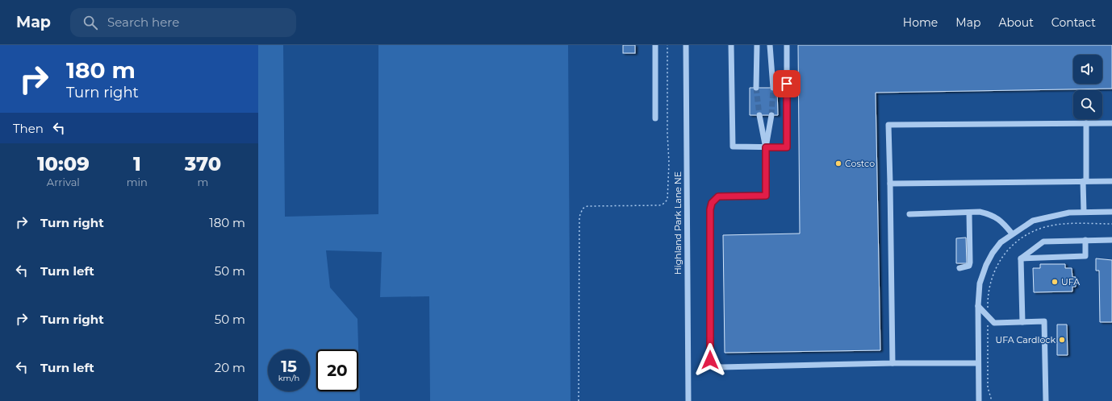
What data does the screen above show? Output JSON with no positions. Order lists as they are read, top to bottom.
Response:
{
  "streets": {
    "street": ["Highland Park Lane NE"]
  },
  "places": ["Costco", "UFA", "UFA Cardlock"],
  "page": {
    "header": "Map",
    "search": "Search here",
    "nav": [
      "Home",
      "Map",
      "About",
      "Contact"
    ],
    "turn": ["180 m", "Turn right"],
    "then": "Then",
    "eta": [
      "10:09",
      "Arrival",
      "1",
      "min",
      "370",
      "m"
    ],
    "list": [
      {
        "name": "Turn right",
        "value": "180 m"
      },
      {
        "name": "Turn left",
        "value": "50 m"
      },
      {
        "name": "Turn right",
        "value": "50 m"
      },
      {
        "name": "Turn left",
        "value": "20 m"
      }
    ],
    "speed": "15 km/h",
    "limit": "20"
  }
}
